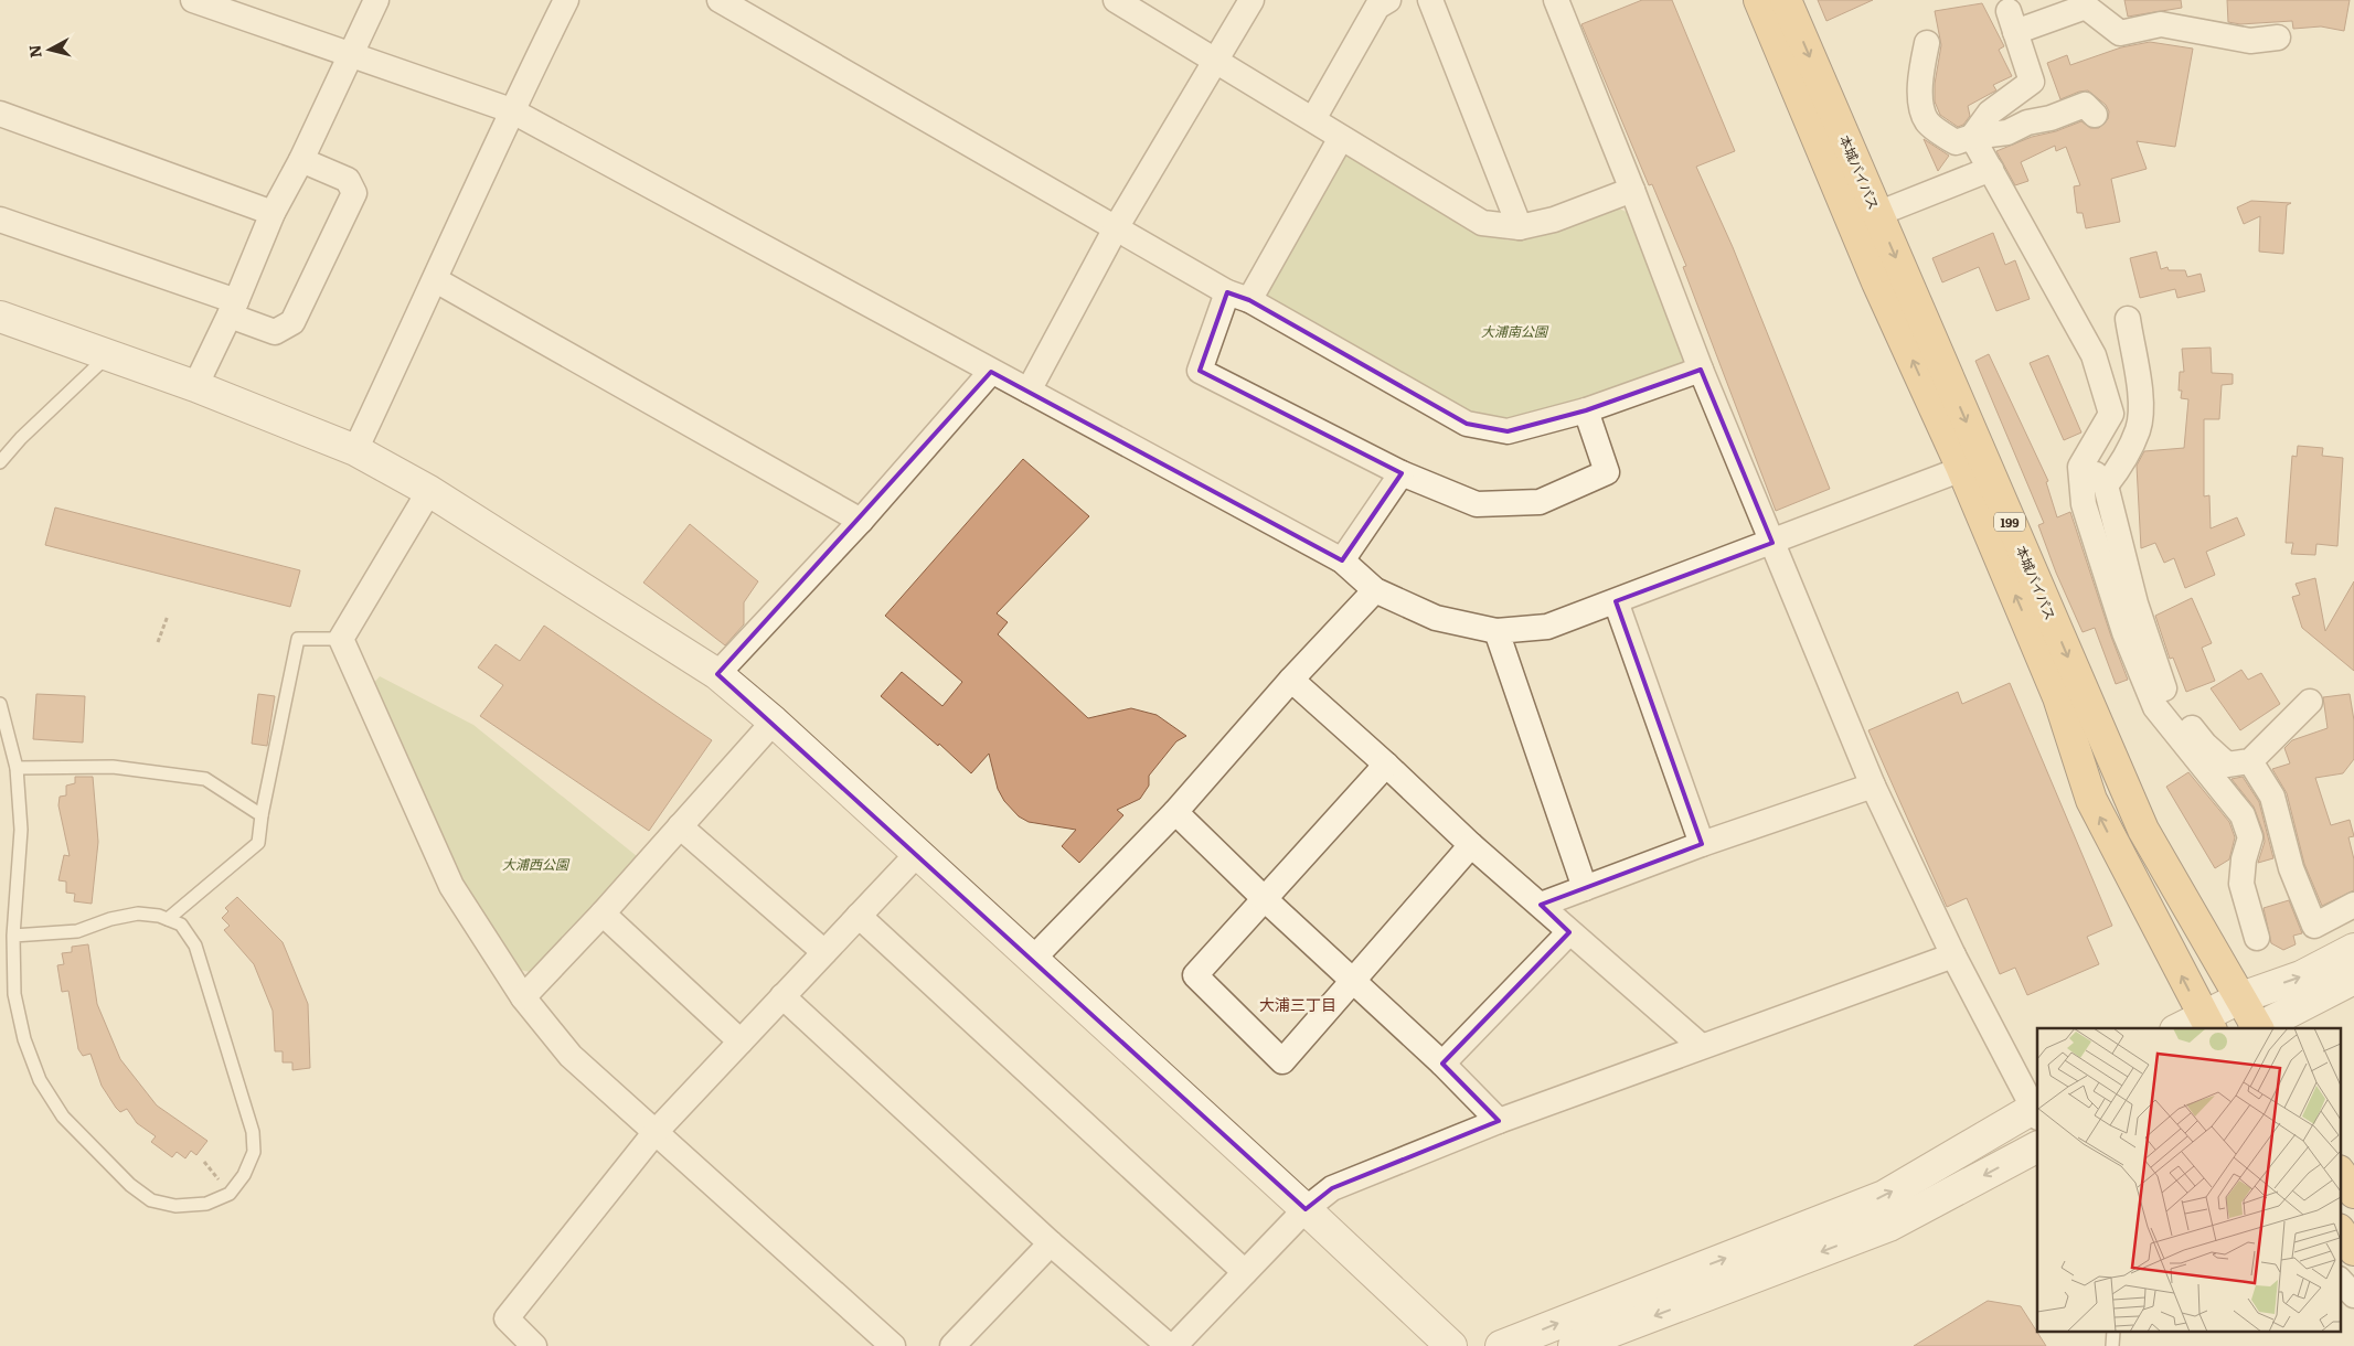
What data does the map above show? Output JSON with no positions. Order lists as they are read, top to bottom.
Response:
{
  "streets": {
    "highway": ["本城バイパス", "199"]
  },
  "districts": ["大浦三丁目"],
  "parks": ["大浦南公園", "大浦西公園"],
  "north": "left"
}
